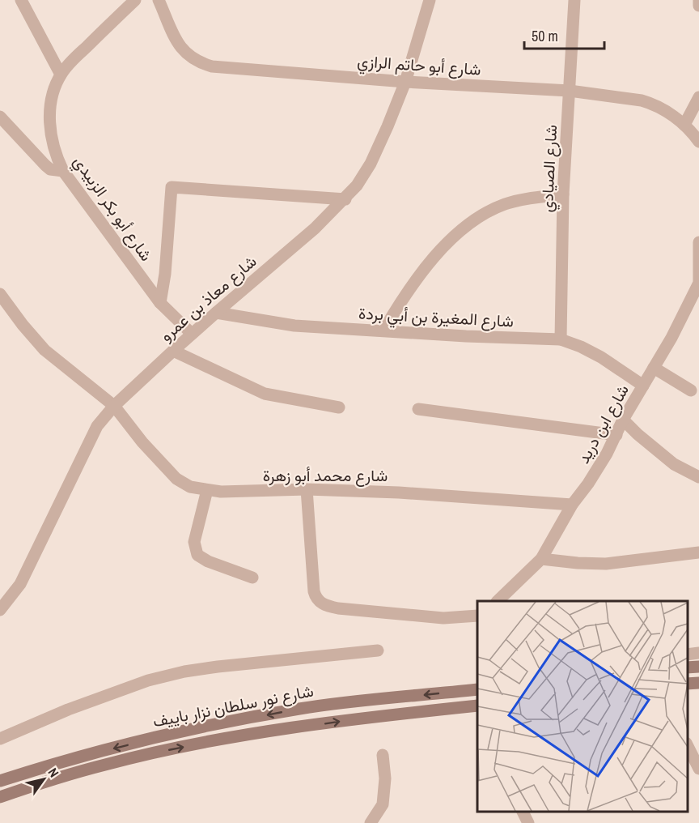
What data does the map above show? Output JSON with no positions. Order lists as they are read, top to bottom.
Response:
{
  "streets": {
    "main road": ["شارع نور سلطان نزار باييف"],
    "street": [
      "شارع أبو حاتم الرازي",
      "شارع الصيادي",
      "شارع أبو بكر الزبيدي",
      "شارع معاذ بن عمرو",
      "شارع المغيرة بن أبي بردة",
      "شارع ابن دريد",
      "شارع محمد أبو زهرة"
    ]
  },
  "crossings": [
    ["شارع أبو حاتم الرازي", "شارع الصيادي"],
    ["شارع أبو حاتم الرازي", "شارع معاذ بن عمرو"],
    ["شارع الصيادي", "شارع المغيرة بن أبي بردة"],
    ["شارع أبو بكر الزبيدي", "شارع معاذ بن عمرو"],
    ["شارع معاذ بن عمرو", "شارع المغيرة بن أبي بردة"],
    ["شارع معاذ بن عمرو", "شارع محمد أبو زهرة"],
    ["شارع المغيرة بن أبي بردة", "شارع ابن دريد"],
    ["شارع ابن دريد", "شارع محمد أبو زهرة"]
  ],
  "scale_bar": "50 m",
  "north": "top right"
}
